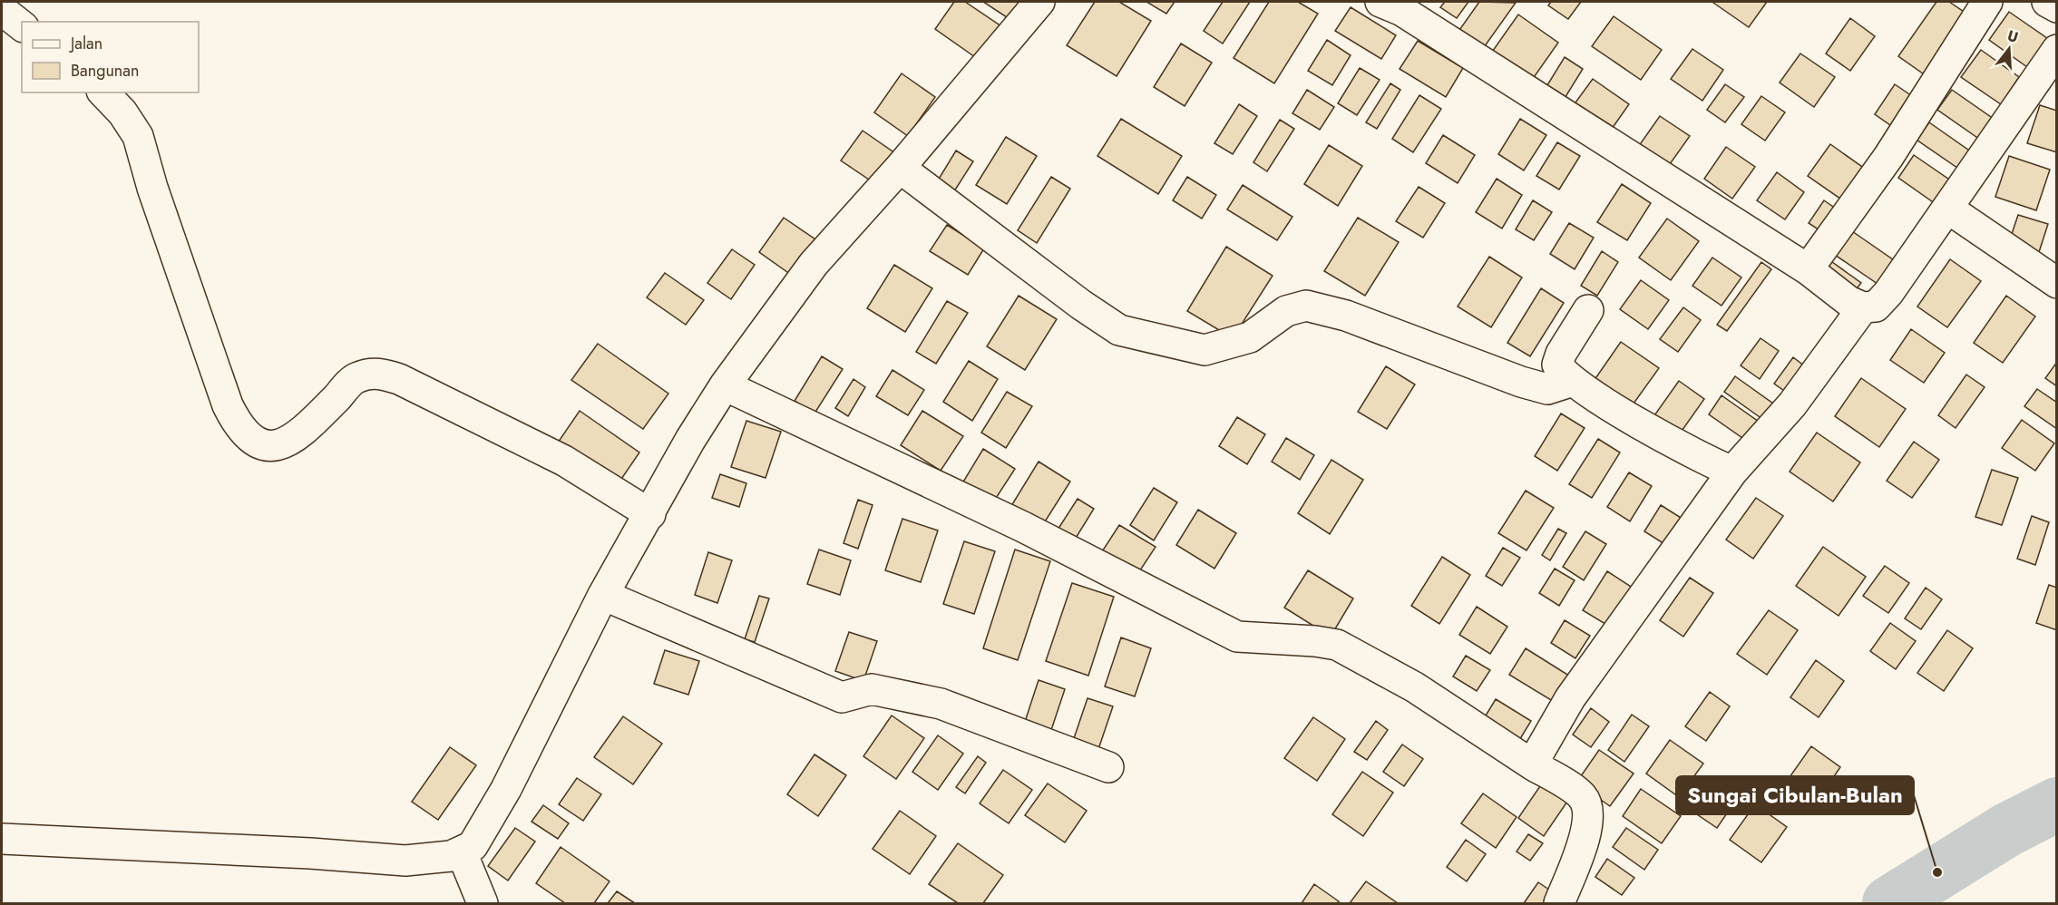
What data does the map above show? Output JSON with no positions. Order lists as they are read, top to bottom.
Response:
{
  "places": ["Sungai Cibulan-Bulan"],
  "legend": ["Jalan", "Bangunan"],
  "north": "top"
}
